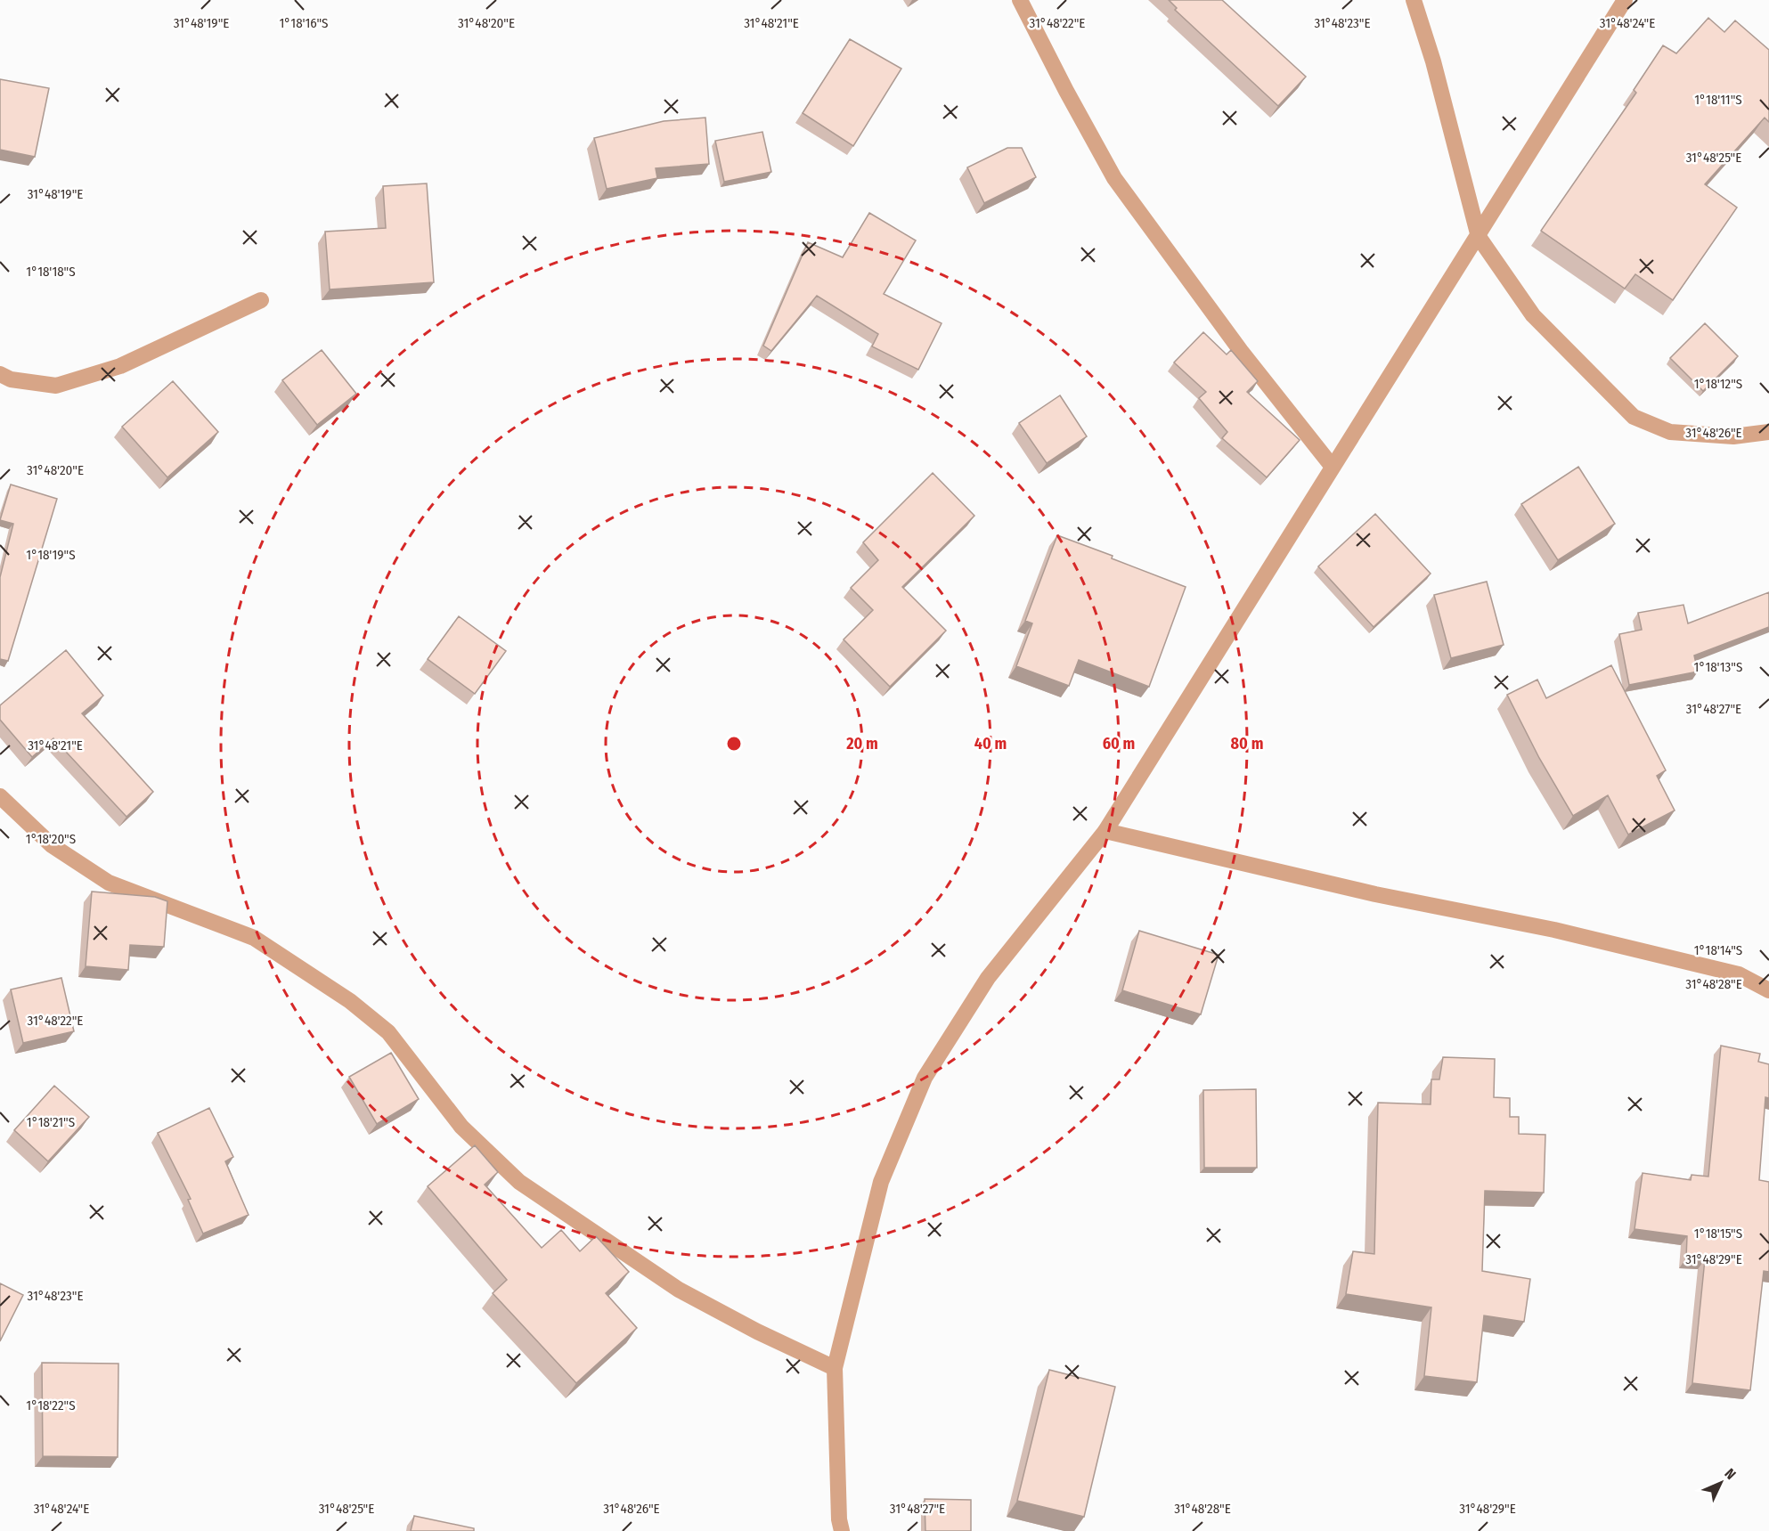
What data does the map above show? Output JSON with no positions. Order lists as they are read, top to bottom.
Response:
{
  "north": "top right",
  "coordinates": [
    "31°48'19\"E",
    "31°48'20\"E",
    "31°48'21\"E",
    "31°48'22\"E",
    "31°48'23\"E",
    "31°48'24\"E",
    "1°18'16\"S",
    "1°18'11\"S",
    "31°48'25\"E",
    "1°18'18\"S",
    "1°18'12\"S",
    "31°48'26\"E",
    "1°18'19\"S",
    "1°18'13\"S",
    "31°48'27\"E",
    "1°18'20\"S",
    "1°18'14\"S",
    "31°48'28\"E",
    "1°18'21\"S",
    "1°18'15\"S",
    "31°48'29\"E",
    "1°18'22\"S"
  ],
  "rings": [
    "20 m",
    "40 m",
    "60 m",
    "80 m"
  ]
}
